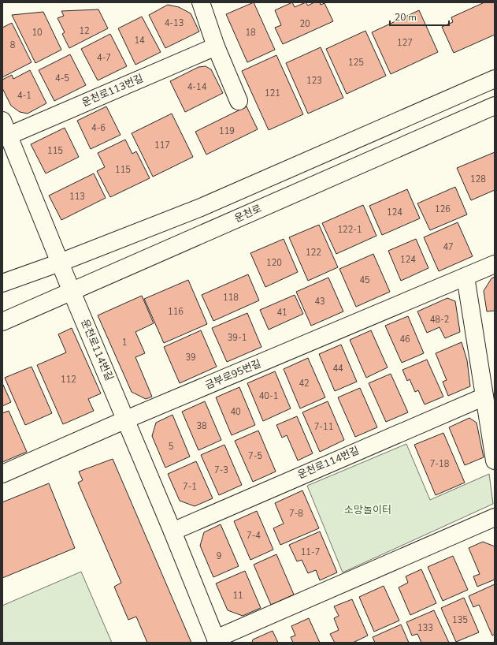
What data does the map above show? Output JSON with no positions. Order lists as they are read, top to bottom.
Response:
{
  "streets": {
    "street": [
      "운천로113번길",
      "운천로",
      "운천로114번길",
      "금부로95번길"
    ]
  },
  "crossings": [
    ["운천로113번길", "운천로"],
    ["운천로113번길", "운천로114번길"],
    ["운천로", "운천로114번길"],
    ["운천로114번길", "금부로95번길"]
  ],
  "parks": ["소망놀이터"],
  "house_numbers": [
    "4-13",
    "20",
    "12",
    "10",
    "18",
    "14",
    "127",
    "8",
    "4-7",
    "125",
    "4-5",
    "123",
    "4-14",
    "121",
    "4-1",
    "4-6",
    "119",
    "117",
    "115",
    "115",
    "128",
    "113",
    "126",
    "124",
    "122-1",
    "47",
    "122",
    "124",
    "120",
    "45",
    "118",
    "43",
    "116",
    "41",
    "48-2",
    "39-1",
    "46",
    "1",
    "39",
    "44",
    "112",
    "42",
    "40-1",
    "40",
    "38",
    "7-11",
    "5",
    "7-5",
    "7-18",
    "7-3",
    "7-1",
    "7-8",
    "7-4",
    "11-7",
    "9",
    "11",
    "135",
    "133"
  ],
  "scale_bar": "20 m"
}
